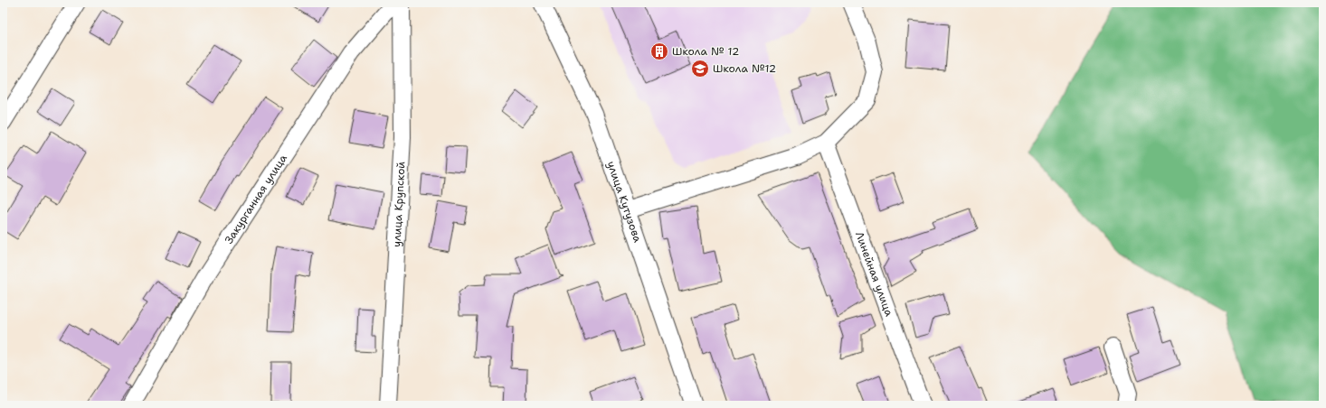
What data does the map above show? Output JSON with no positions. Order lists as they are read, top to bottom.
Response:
{
  "streets": {
    "street": [
      "Закурганная улица",
      "улица Кутузова",
      "улица Крупской",
      "Линейная улица"
    ]
  },
  "places": {
    "building": ["Школа № 12"],
    "school or university": ["Школа №12"]
  }
}
